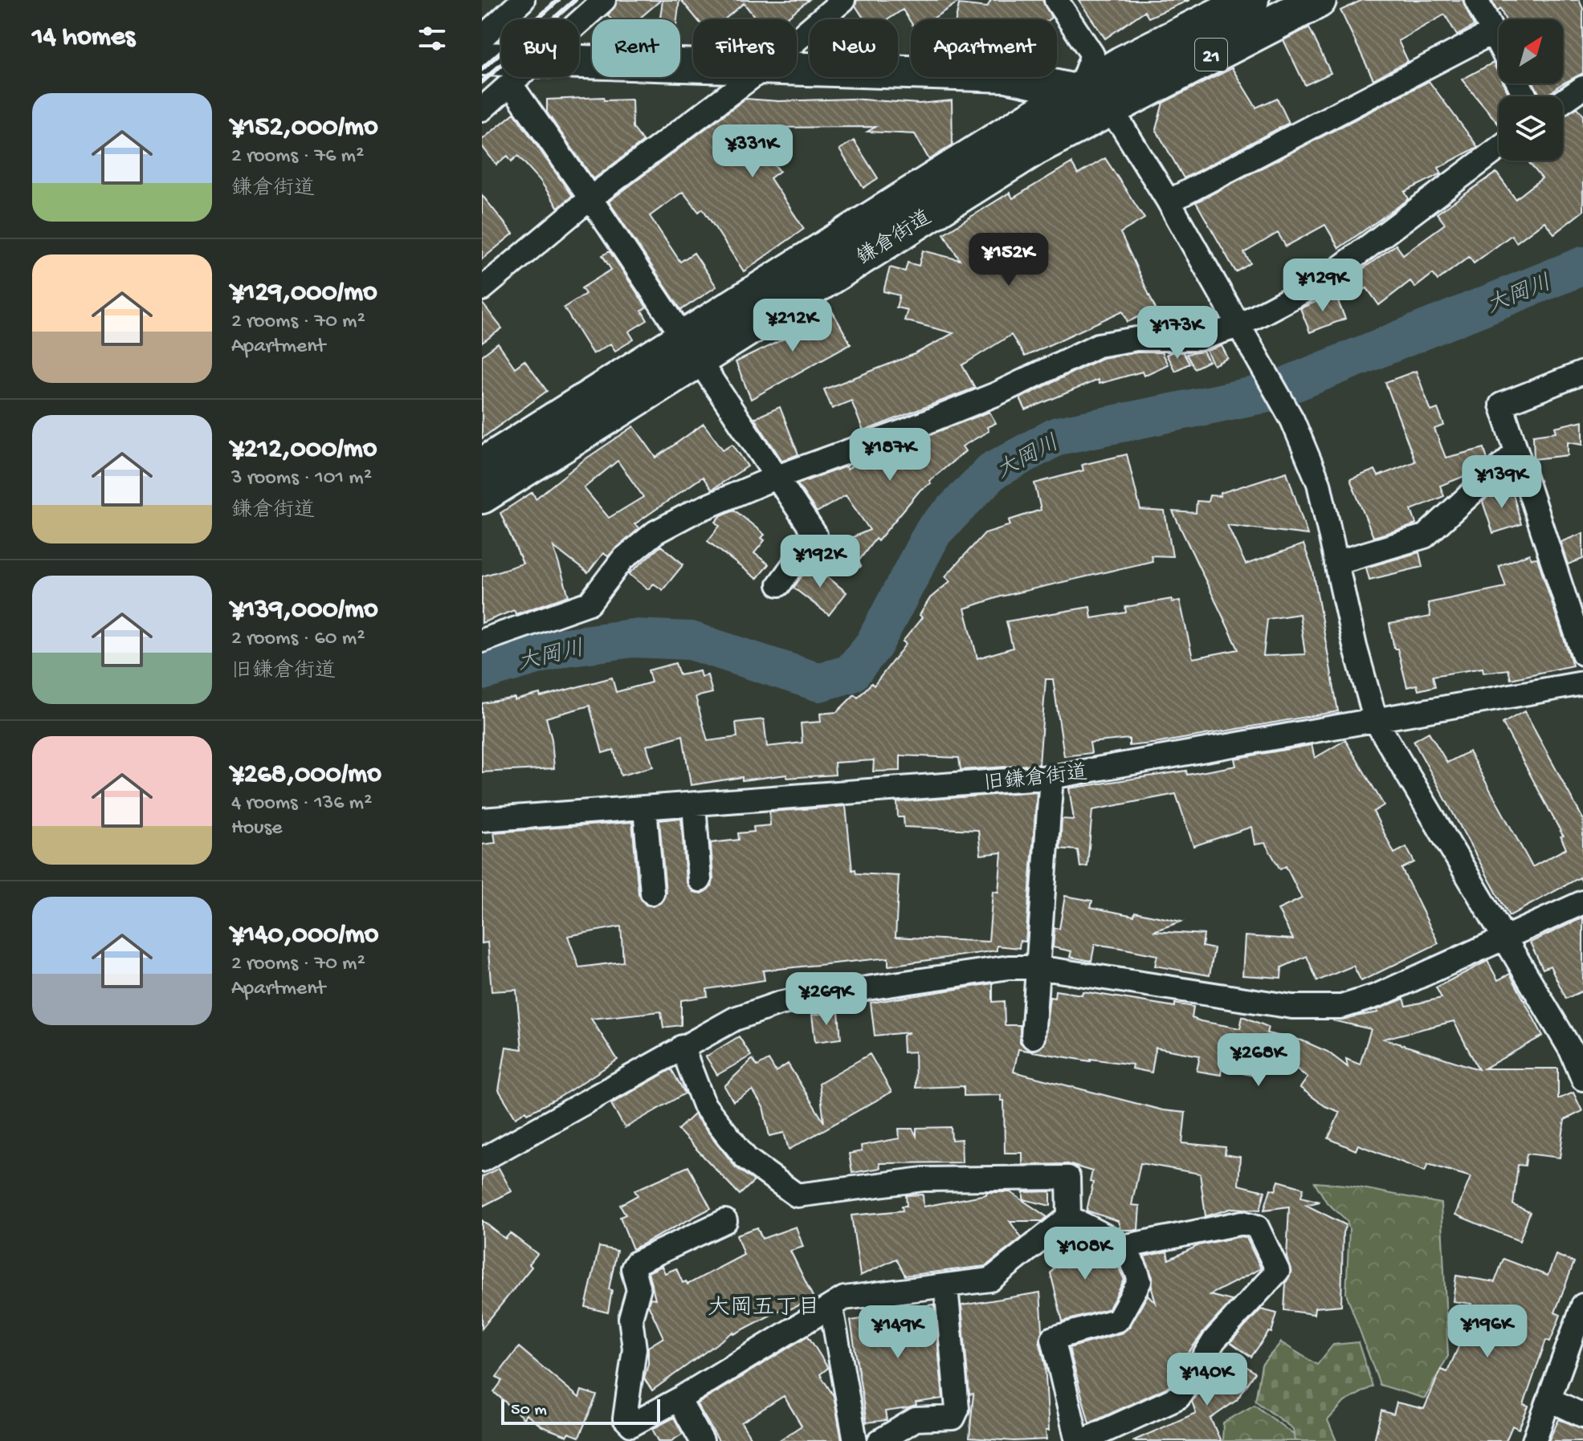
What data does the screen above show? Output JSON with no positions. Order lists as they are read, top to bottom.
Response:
{
  "streets": {
    "main road": ["21", "鎌倉街道"],
    "street": ["旧鎌倉街道"]
  },
  "districts": ["大岡五丁目"],
  "water": ["大岡川"],
  "scale_bar": "50 m",
  "north": "top right",
  "page": {
    "heading": "14 homes",
    "chip": [
      "Buy",
      "Rent",
      "Filters",
      "New",
      "Apartment"
    ],
    "list": [
      {
        "name": "¥152,000/mo",
        "note": "2 rooms · 76 m² · 鎌倉街道"
      },
      {
        "name": "¥129,000/mo",
        "note": "2 rooms · 70 m² · Apartment"
      },
      {
        "name": "¥212,000/mo",
        "note": "3 rooms · 101 m² · 鎌倉街道"
      },
      {
        "name": "¥139,000/mo",
        "note": "2 rooms · 60 m² · 旧鎌倉街道"
      },
      {
        "name": "¥268,000/mo",
        "note": "4 rooms · 136 m² · House"
      },
      {
        "name": "¥140,000/mo",
        "note": "2 rooms · 70 m² · Apartment"
      }
    ],
    "price": [
      "¥331K",
      "¥152K",
      "¥129K",
      "¥212K",
      "¥173K",
      "¥187K",
      "¥139K",
      "¥192K",
      "¥269K",
      "¥268K",
      "¥108K",
      "¥196K",
      "¥149K",
      "¥140K"
    ],
    "scale": "50 m"
  }
}
